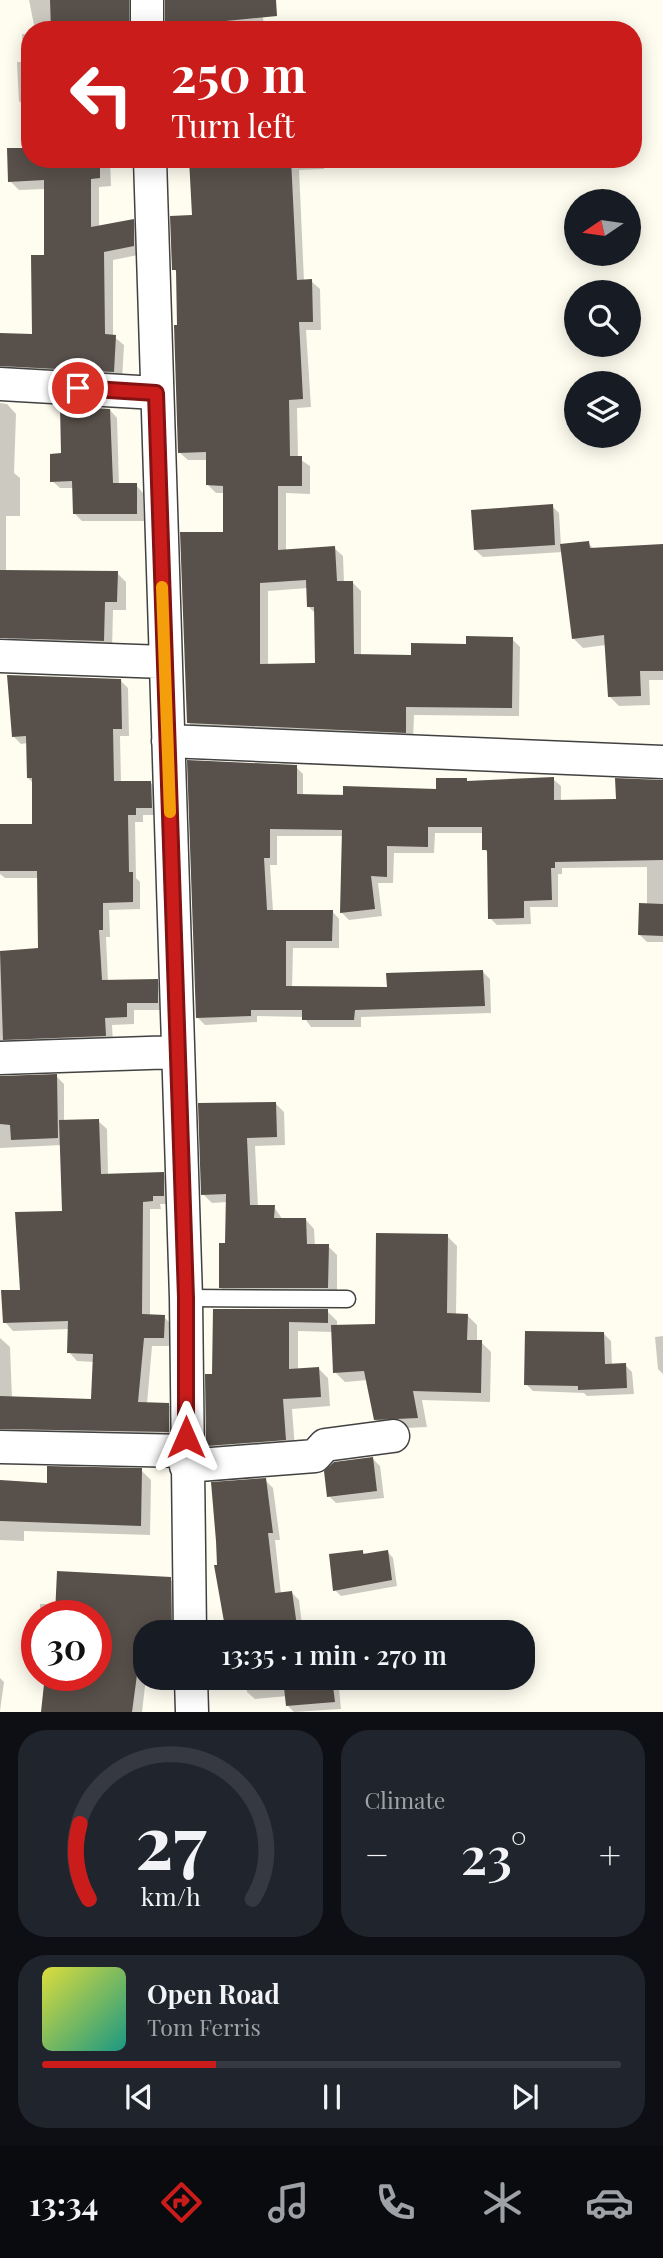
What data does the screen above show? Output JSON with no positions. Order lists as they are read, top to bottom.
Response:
{
  "north": "left",
  "page": {
    "turn": ["250 m", "Turn left"],
    "limit": "30",
    "trip": "13:35 · 1 min · 270 m",
    "tile": "Climate",
    "heat": ["−", "23°", "+"],
    "song": ["Open Road", "Tom Ferris"],
    "tabs": "13:34",
    "gauge": ["27", "km/h"]
  }
}
